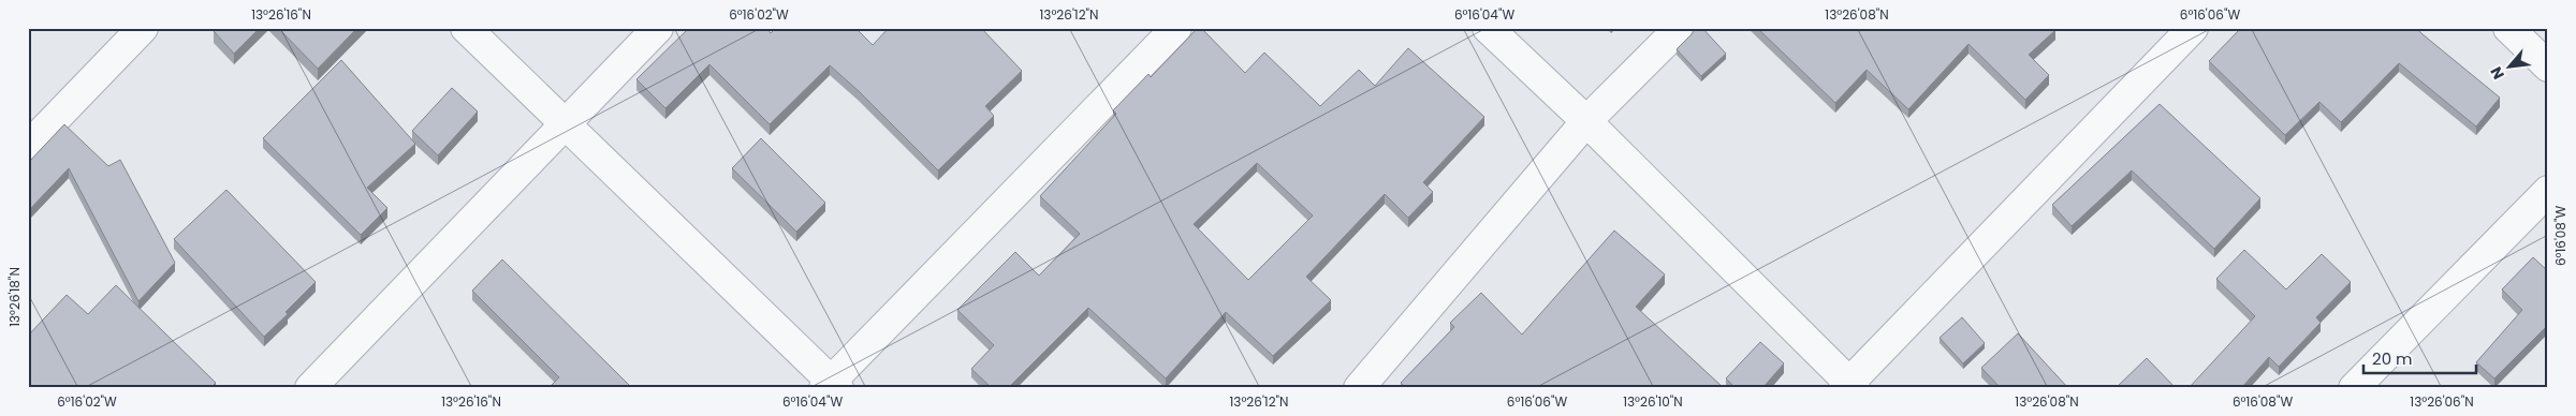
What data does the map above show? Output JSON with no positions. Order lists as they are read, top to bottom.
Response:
{
  "scale_bar": "20 m",
  "north": "bottom left",
  "coordinates": [
    "13°26'16\"N",
    "6°16'02\"W",
    "13°26'12\"N",
    "6°16'04\"W",
    "13°26'08\"N",
    "6°16'06\"W",
    "6°16'08\"W",
    "13°26'18\"N",
    "13°26'10\"N",
    "13°26'06\"N"
  ]
}
